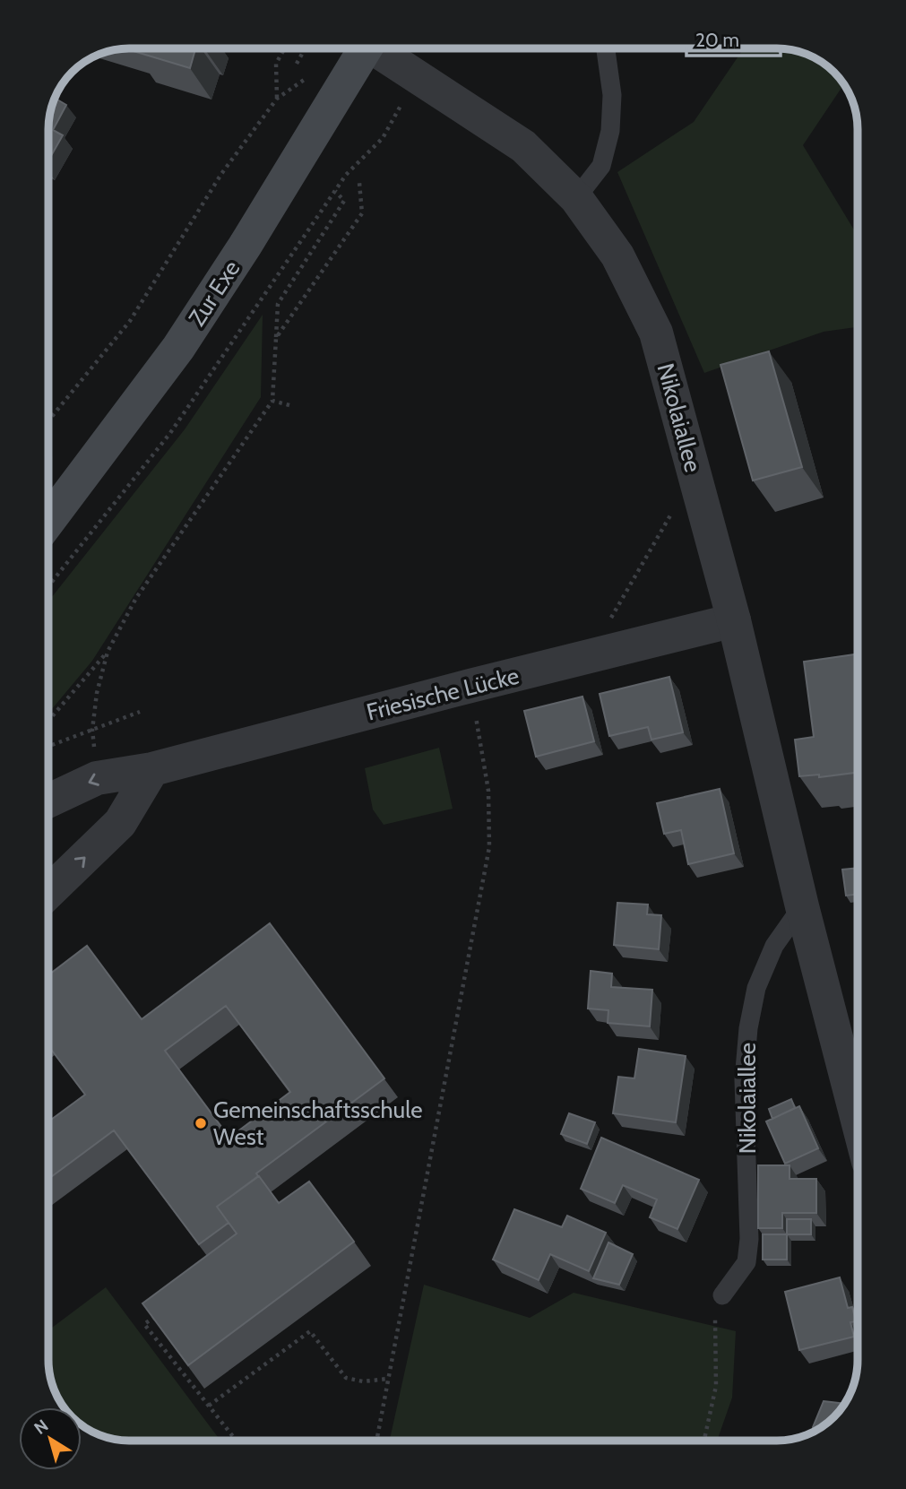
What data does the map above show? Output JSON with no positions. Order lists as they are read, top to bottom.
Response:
{
  "streets": {
    "main road": ["Zur Exe"],
    "street": ["Nikolaiallee", "Friesische Lücke"]
  },
  "crossings": [
    ["Nikolaiallee", "Friesische Lücke"]
  ],
  "places": ["Gemeinschaftsschule West"],
  "scale_bar": "20 m",
  "north": "top left"
}
